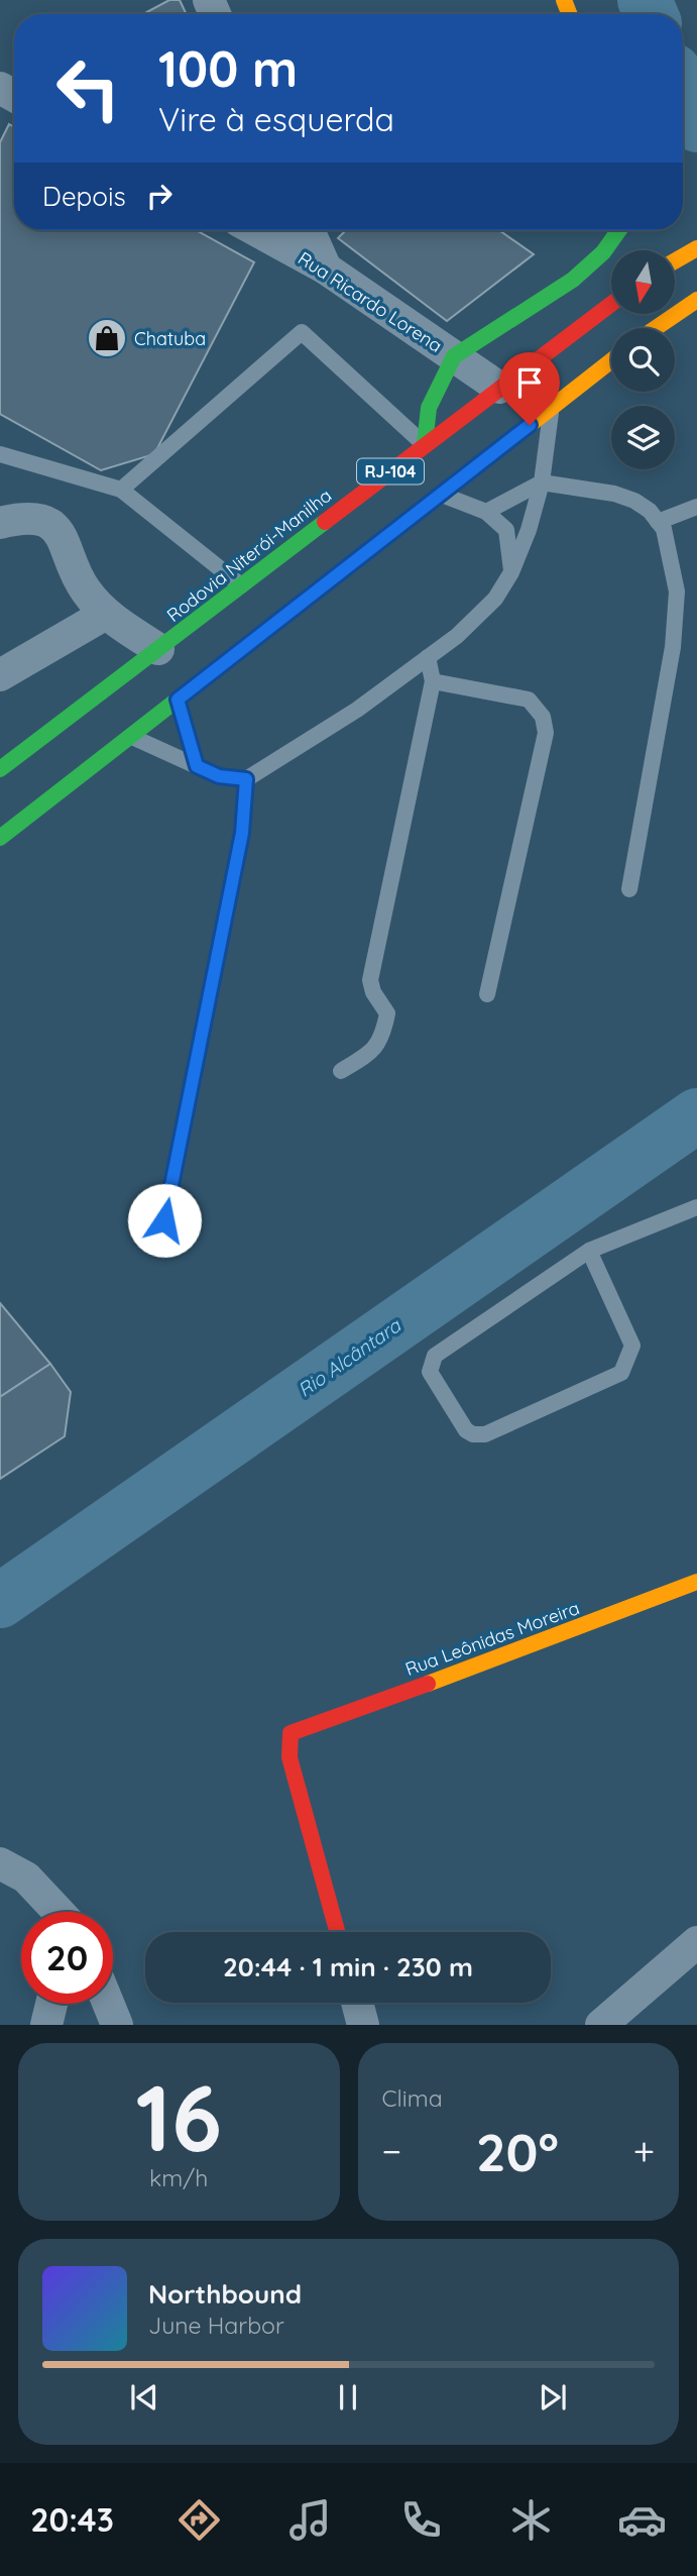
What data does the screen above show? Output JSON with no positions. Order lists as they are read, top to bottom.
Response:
{
  "streets": {
    "main road": ["RJ-104", "Rodovia Niterói-Manilha", "Rua Leônidas Moreira"],
    "street": ["Rua Ricardo Lorena"]
  },
  "crossings": [
    ["Rua Ricardo Lorena", "Rodovia Niterói-Manilha"]
  ],
  "water": ["Rio Alcântara"],
  "places": {
    "shop": ["Chatuba"]
  },
  "north": "bottom",
  "page": {
    "turn": ["100 m", "Vire à esquerda"],
    "then": "Depois",
    "limit": "20",
    "trip": "20:44 · 1 min · 230 m",
    "tile": [
      ["16", "km/h"],
      "Clima"
    ],
    "heat": ["−", "20°", "+"],
    "song": ["Northbound", "June Harbor"],
    "tabs": "20:43"
  }
}
